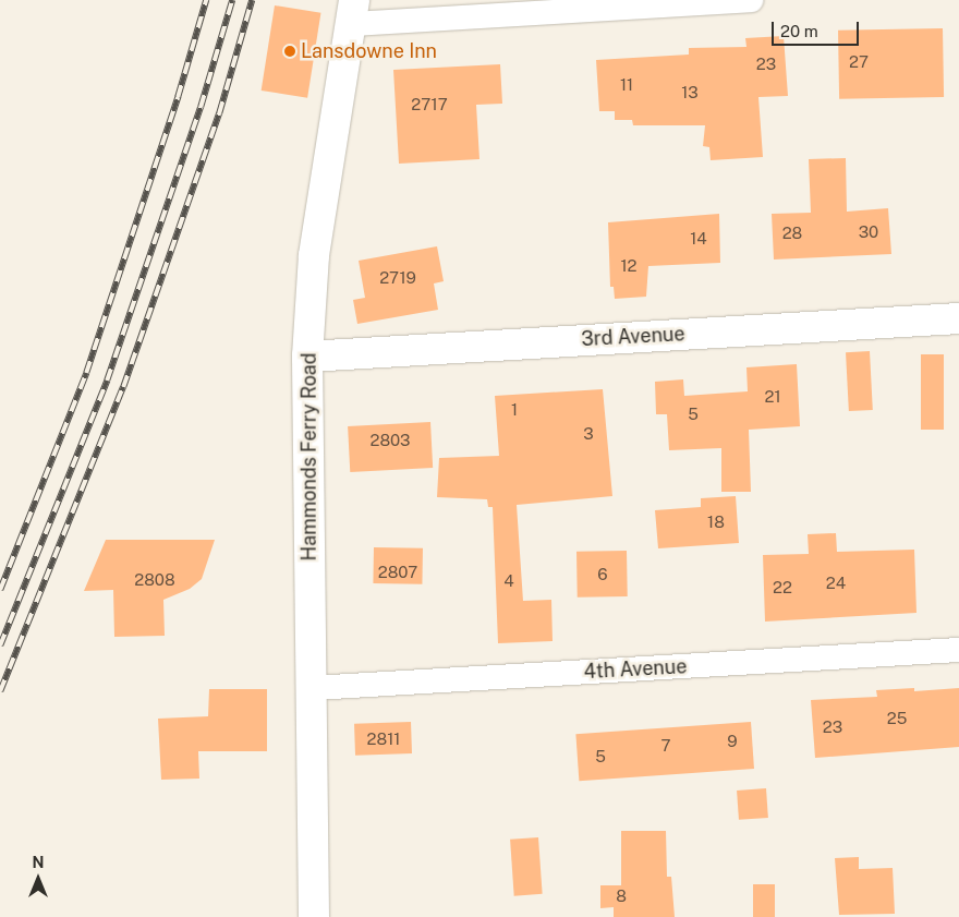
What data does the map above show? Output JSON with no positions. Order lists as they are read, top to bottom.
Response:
{
  "streets": {
    "street": ["3rd Avenue", "Hammonds Ferry Road", "4th Avenue"]
  },
  "crossings": [
    ["3rd Avenue", "Hammonds Ferry Road"],
    ["Hammonds Ferry Road", "4th Avenue"]
  ],
  "places": ["Lansdowne Inn"],
  "house_numbers": [
    "27",
    "23",
    "11",
    "13",
    "2717",
    "30",
    "28",
    "14",
    "12",
    "2719",
    "21",
    "1",
    "5",
    "3",
    "2803",
    "18",
    "2807",
    "6",
    "2808",
    "4",
    "24",
    "22",
    "25",
    "23",
    "2811",
    "9",
    "7",
    "5",
    "8"
  ],
  "scale_bar": "20 m",
  "north": "top"
}
